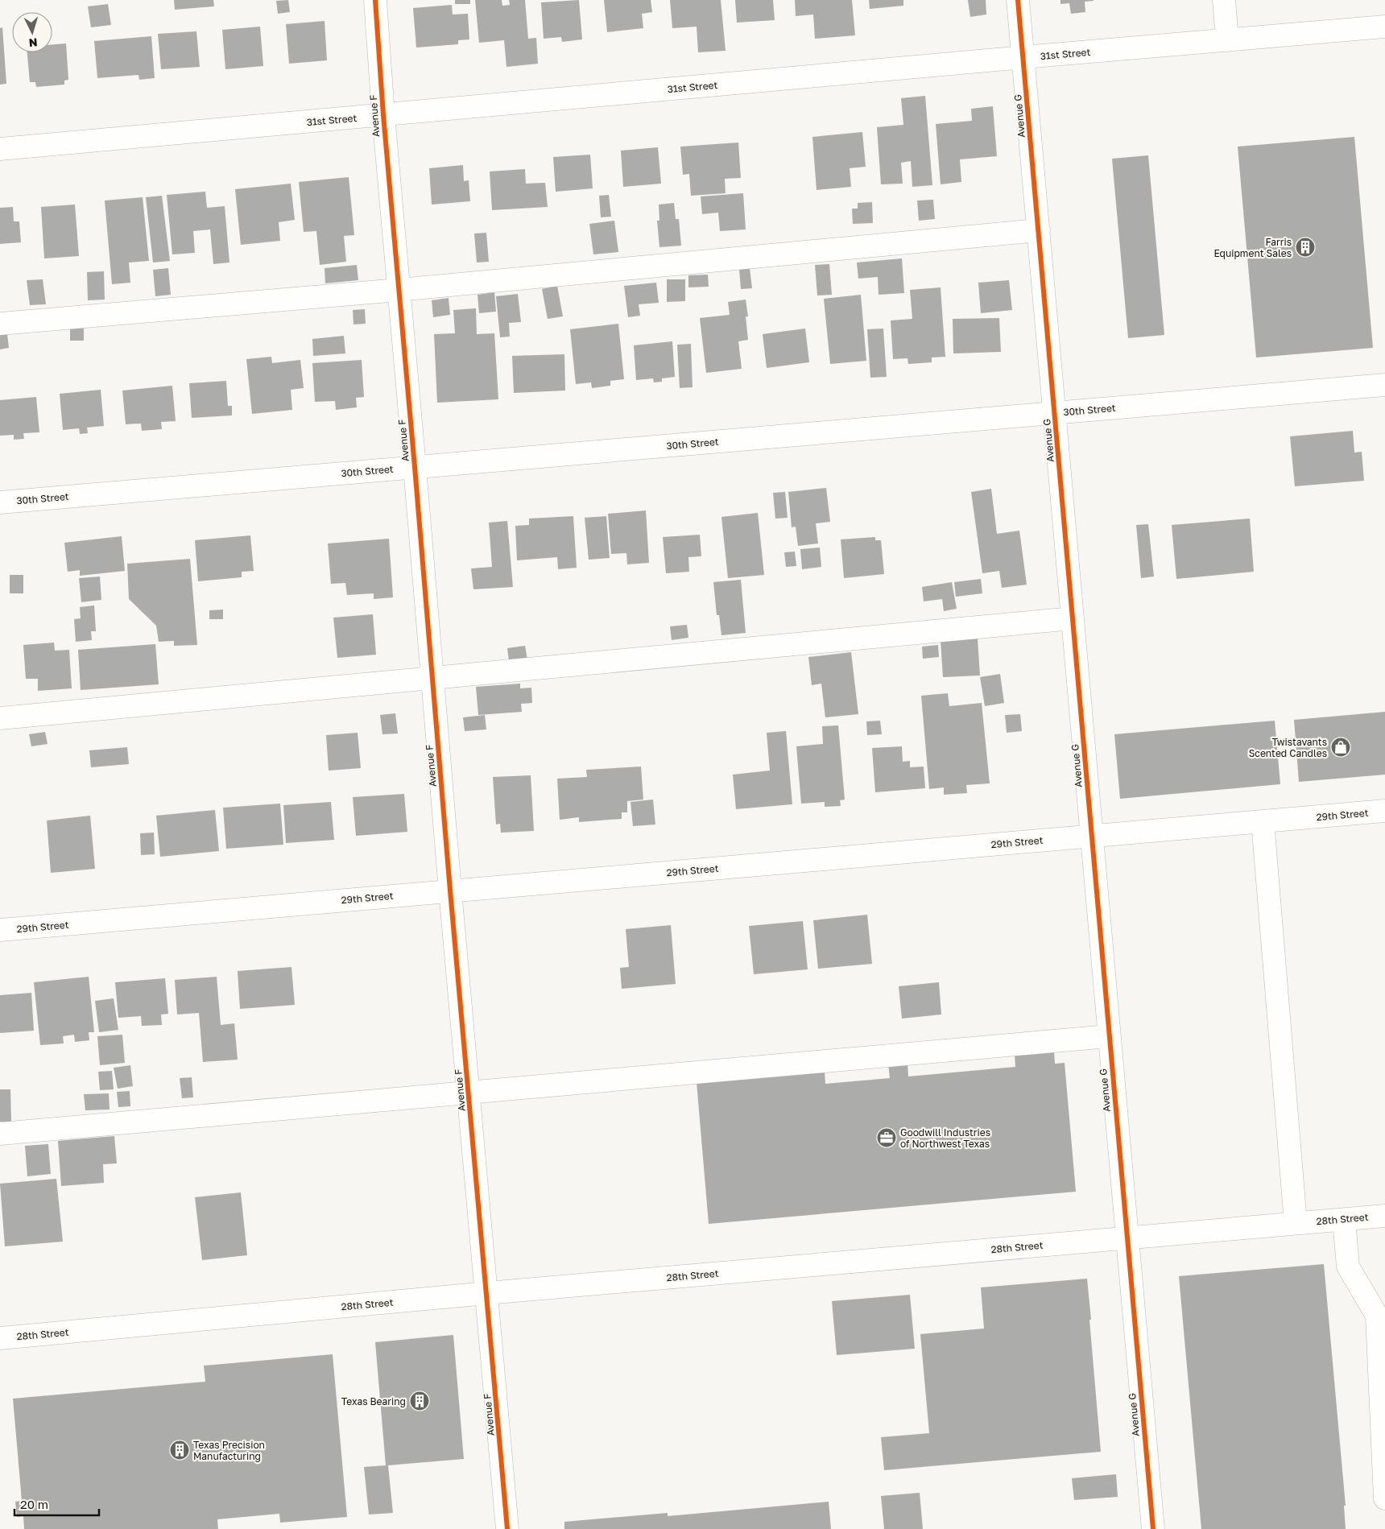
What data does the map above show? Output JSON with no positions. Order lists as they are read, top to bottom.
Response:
{
  "streets": {
    "street": [
      "31st Street",
      "Avenue F",
      "Avenue G",
      "30th Street",
      "29th Street",
      "28th Street"
    ]
  },
  "crossings": [
    ["31st Street", "Avenue F"],
    ["31st Street", "Avenue G"],
    ["Avenue F", "30th Street"],
    ["Avenue F", "29th Street"],
    ["Avenue F", "28th Street"],
    ["Avenue G", "30th Street"],
    ["Avenue G", "29th Street"],
    ["Avenue G", "28th Street"]
  ],
  "places": {
    "building": ["Farris Equipment Sales", "Texas Bearing", "Texas Precision Manufacturing"],
    "shop": ["Twistavants Scented Candles"],
    "office": ["Goodwill Industries of Northwest Texas"]
  },
  "scale_bar": "20 m",
  "north": "bottom"
}
